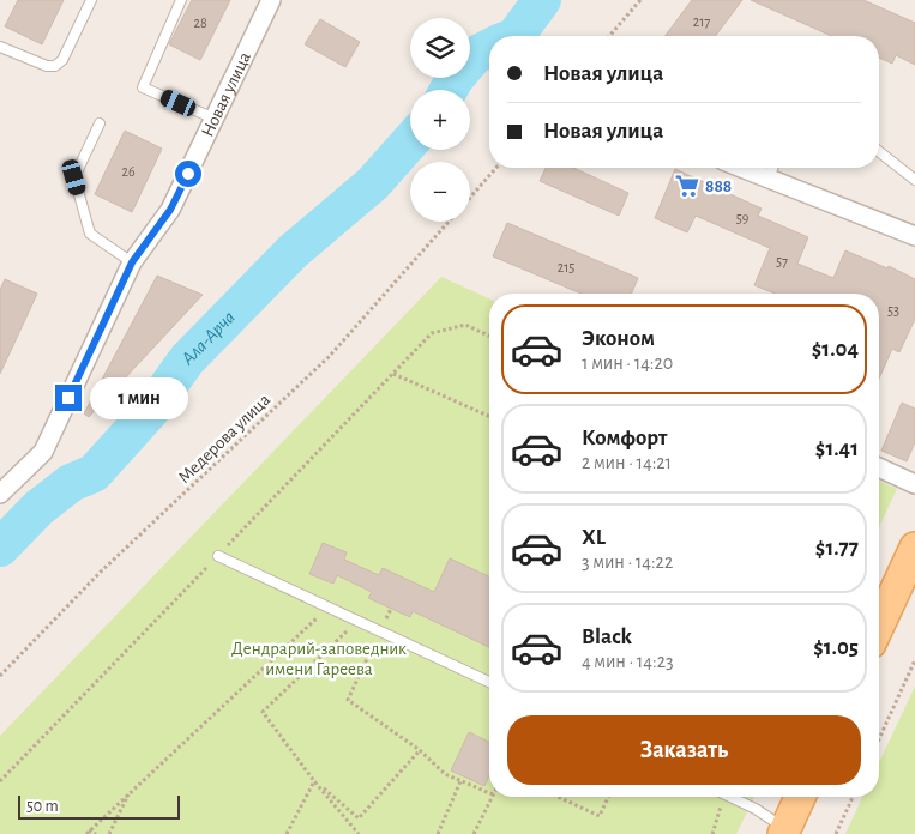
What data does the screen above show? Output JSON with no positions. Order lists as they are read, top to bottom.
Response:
{
  "streets": {
    "street": ["Новая улица"],
    "path": ["Медерова улица"]
  },
  "water": ["Ала-Арча"],
  "parks": ["Дендрарий-заповедник имени Гареева"],
  "places": {
    "supermarket": ["888"]
  },
  "house_numbers": [
    "217",
    "28",
    "26",
    "59",
    "57",
    "215",
    "53"
  ],
  "scale_bar": "50 m",
  "page": {
    "map_buttons": ["+", "−"],
    "banner": ["Новая улица", "Новая улица"],
    "list": [
      {
        "name": "Эконом",
        "note": "1 мин · 14:20",
        "value": "$1.04"
      },
      {
        "name": "Комфорт",
        "note": "2 мин · 14:21",
        "value": "$1.41"
      },
      {
        "name": "XL",
        "note": "3 мин · 14:22",
        "value": "$1.77"
      },
      {
        "name": "Black",
        "note": "4 мин · 14:23",
        "value": "$1.05"
      }
    ],
    "bubble": "1 мин",
    "buttons": "Заказать",
    "scale": "50 m"
  }
}
